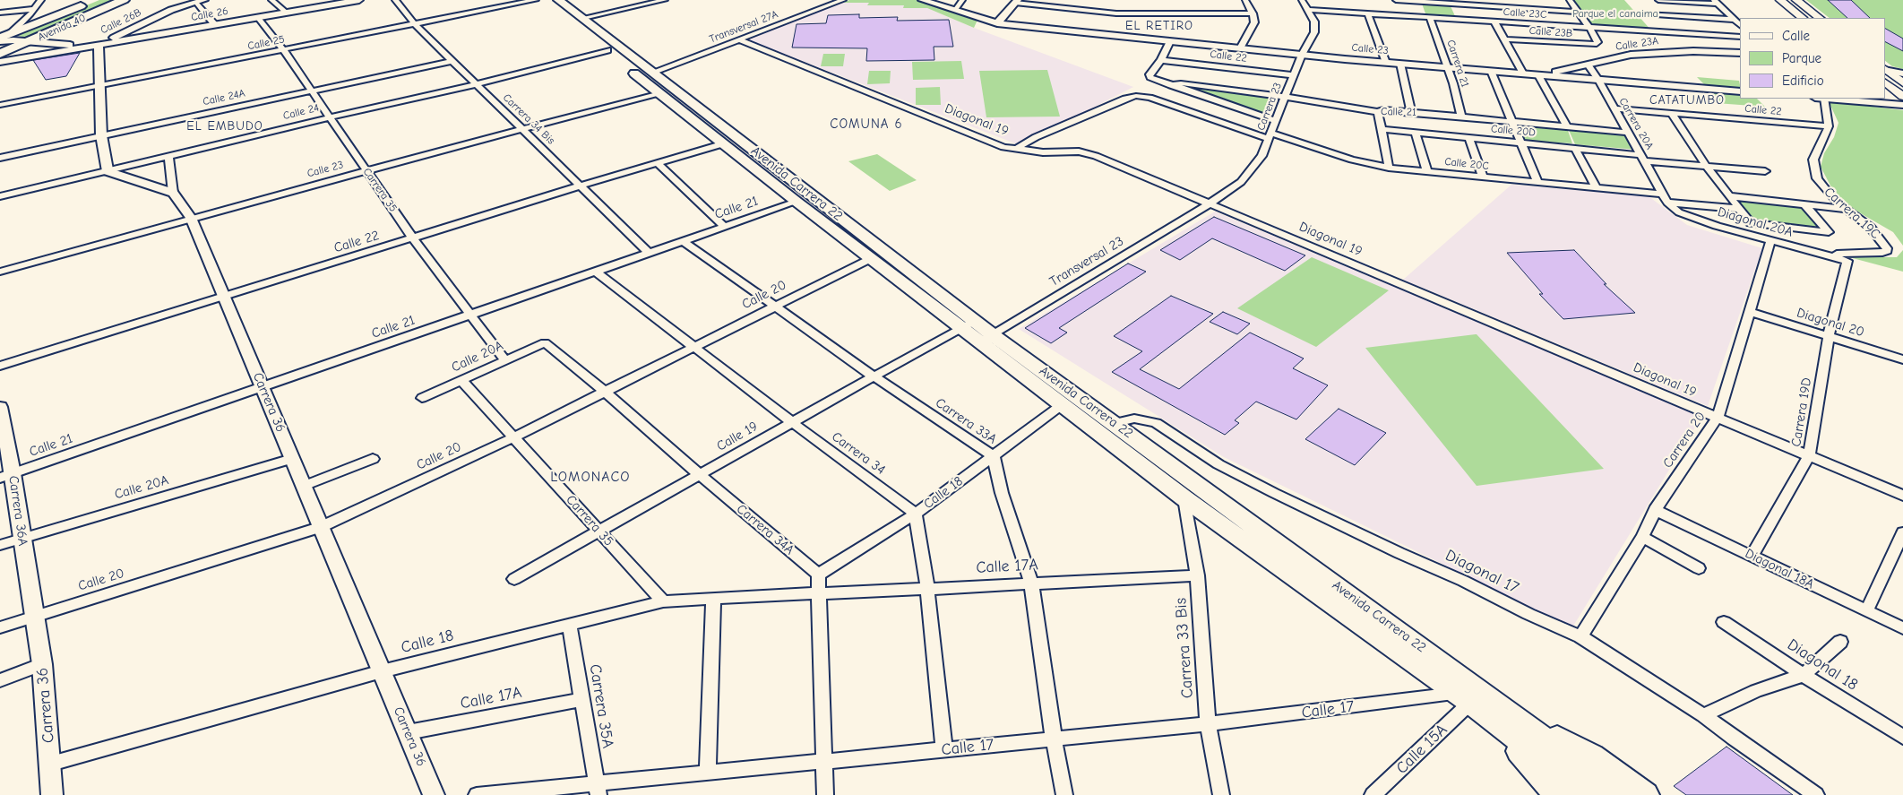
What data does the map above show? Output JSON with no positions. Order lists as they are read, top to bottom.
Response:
{
  "streets": {
    "highway": ["Avenida 40"],
    "main road": ["Avenida Carrera 22"],
    "street": [
      "Calle 23C",
      "Calle 26",
      "Calle 26B",
      "Transversal 27A",
      "Calle 23B",
      "Calle 25",
      "Calle 23A",
      "Calle 23",
      "Calle 22",
      "Carrera 21",
      "Calle 24A",
      "Carrera 23",
      "Calle 24",
      "Calle 21",
      "Carrera 34 Bis",
      "Diagonal 19",
      "Carrera 20A",
      "Calle 20D",
      "Calle 20C",
      "Carrera 35",
      "Carrera 19C",
      "Diagonal 20A",
      "Transversal 23",
      "Calle 20",
      "Diagonal 20",
      "Calle 20A",
      "Carrera 36",
      "Carrera 19D",
      "Carrera 33A",
      "Calle 19",
      "Carrera 20",
      "Carrera 34",
      "Calle 18",
      "Carrera 36A",
      "Carrera 34A",
      "Calle 17A",
      "Diagonal 18A",
      "Diagonal 17",
      "Carrera 33 Bis",
      "Diagonal 18",
      "Carrera 35A",
      "Calle 17",
      "Calle 15A"
    ]
  },
  "crossings": [
    ["Calle 23C", "Calle 23B"],
    ["Calle 23C", "Carrera 21"],
    ["Calle 23C", "Carrera 23"],
    ["Calle 26", "Calle 26B"],
    ["Calle 26", "Avenida 40"],
    ["Calle 26", "Carrera 35"],
    ["Transversal 27A", "Diagonal 19"],
    ["Transversal 27A", "Avenida Carrera 22"],
    ["Calle 25", "Carrera 34 Bis"],
    ["Calle 25", "Carrera 35"],
    ["Calle 23A", "Calle 23"],
    ["Calle 23A", "Carrera 20A"],
    ["Calle 23", "Carrera 21"],
    ["Calle 23", "Carrera 23"],
    ["Calle 23", "Carrera 34 Bis"],
    ["Calle 23", "Carrera 20A"],
    ["Calle 23", "Avenida Carrera 22"],
    ["Calle 23", "Carrera 35"],
    ["Calle 23", "Carrera 36"],
    ["Calle 22", "Carrera 23"],
    ["Calle 22", "Carrera 34 Bis"],
    ["Calle 22", "Carrera 20A"],
    ["Calle 22", "Avenida Carrera 22"],
    ["Calle 22", "Carrera 35"],
    ["Calle 22", "Carrera 19C"],
    ["Calle 22", "Carrera 36"],
    ["Carrera 21", "Calle 21"],
    ["Calle 24A", "Carrera 34 Bis"],
    ["Calle 24A", "Carrera 35"],
    ["Carrera 23", "Calle 21"],
    ["Carrera 23", "Diagonal 19"],
    ["Carrera 23", "Calle 20C"],
    ["Carrera 23", "Transversal 23"],
    ["Calle 24", "Carrera 34 Bis"],
    ["Calle 24", "Avenida Carrera 22"],
    ["Calle 24", "Carrera 35"],
    ["Calle 21", "Carrera 34 Bis"],
    ["Calle 21", "Carrera 20A"],
    ["Calle 21", "Avenida Carrera 22"],
    ["Calle 21", "Carrera 35"],
    ["Calle 21", "Carrera 36"],
    ["Calle 21", "Carrera 33A"],
    ["Calle 21", "Carrera 34"],
    ["Calle 21", "Carrera 36A"],
    ["Diagonal 19", "Calle 20C"],
    ["Diagonal 19", "Transversal 23"],
    ["Diagonal 19", "Carrera 19D"],
    ["Diagonal 19", "Carrera 20"],
    ["Carrera 20A", "Calle 20D"],
    ["Carrera 20A", "Calle 20C"],
    ["Carrera 20A", "Diagonal 20A"],
    ["Calle 20C", "Diagonal 20A"],
    ["Avenida Carrera 22", "Transversal 23"],
    ["Avenida Carrera 22", "Calle 20"],
    ["Avenida Carrera 22", "Calle 19"],
    ["Avenida Carrera 22", "Calle 18"],
    ["Avenida Carrera 22", "Diagonal 17"],
    ["Avenida Carrera 22", "Carrera 33 Bis"],
    ["Avenida Carrera 22", "Calle 17"],
    ["Avenida Carrera 22", "Calle 15A"],
    ["Carrera 35", "Calle 20"],
    ["Carrera 35", "Calle 20A"],
    ["Carrera 35", "Calle 19"],
    ["Carrera 35", "Calle 18"],
    ["Carrera 19C", "Diagonal 20A"],
    ["Diagonal 20A", "Carrera 19D"],
    ["Diagonal 20A", "Carrera 20"],
    ["Calle 20", "Carrera 36"],
    ["Calle 20", "Carrera 33A"],
    ["Calle 20", "Carrera 34"],
    ["Calle 20", "Carrera 36A"],
    ["Calle 20", "Carrera 34A"],
    ["Diagonal 20", "Carrera 19D"],
    ["Diagonal 20", "Carrera 20"],
    ["Calle 20A", "Carrera 36"],
    ["Calle 20A", "Carrera 36A"],
    ["Calle 20A", "Carrera 34A"],
    ["Carrera 36", "Calle 18"],
    ["Carrera 36", "Carrera 36A"],
    ["Carrera 36", "Calle 17A"],
    ["Carrera 19D", "Diagonal 18A"],
    ["Carrera 33A", "Calle 19"],
    ["Carrera 33A", "Calle 18"],
    ["Carrera 33A", "Calle 17A"],
    ["Carrera 33A", "Calle 17"],
    ["Calle 19", "Carrera 34"],
    ["Calle 19", "Carrera 34A"],
    ["Carrera 20", "Diagonal 18A"],
    ["Carrera 20", "Diagonal 17"],
    ["Carrera 34", "Calle 18"],
    ["Calle 18", "Carrera 34A"],
    ["Calle 18", "Calle 17A"],
    ["Calle 18", "Carrera 35A"],
    ["Calle 17A", "Carrera 33 Bis"],
    ["Calle 17A", "Carrera 35A"],
    ["Carrera 33 Bis", "Calle 17"],
    ["Carrera 35A", "Calle 17"],
    ["Calle 17", "Calle 15A"]
  ],
  "districts": [
    "EL RETIRO",
    "CATATUMBO",
    "COMUNA 6",
    "EL EMBUDO",
    "LOMONACO"
  ],
  "parks": ["Parque el canaima"],
  "legend": ["Calle", "Parque", "Edificio"]
}
